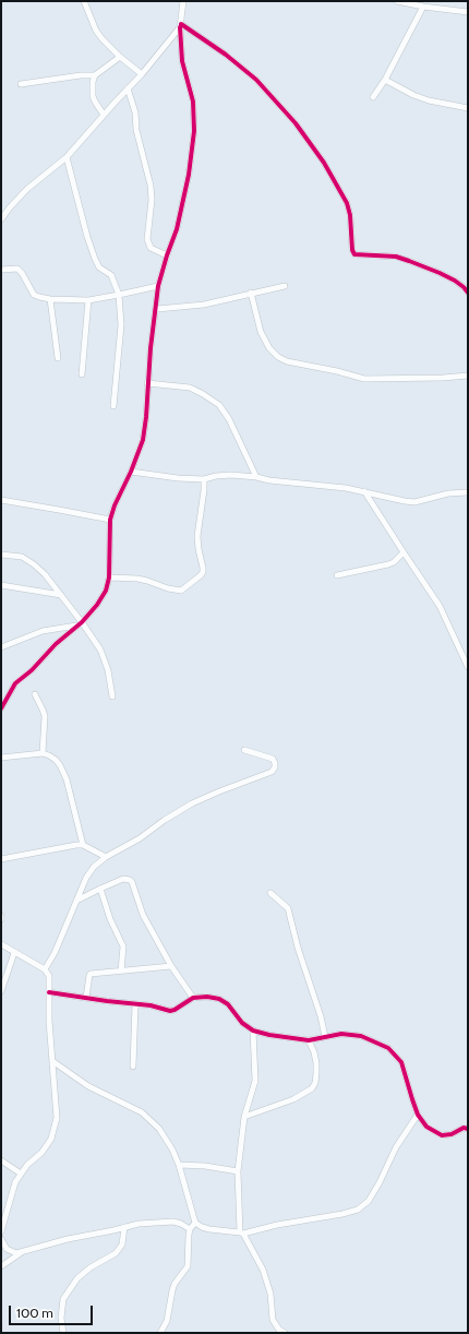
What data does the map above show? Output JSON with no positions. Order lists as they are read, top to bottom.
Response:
{
  "scale_bar": "100 m"
}
